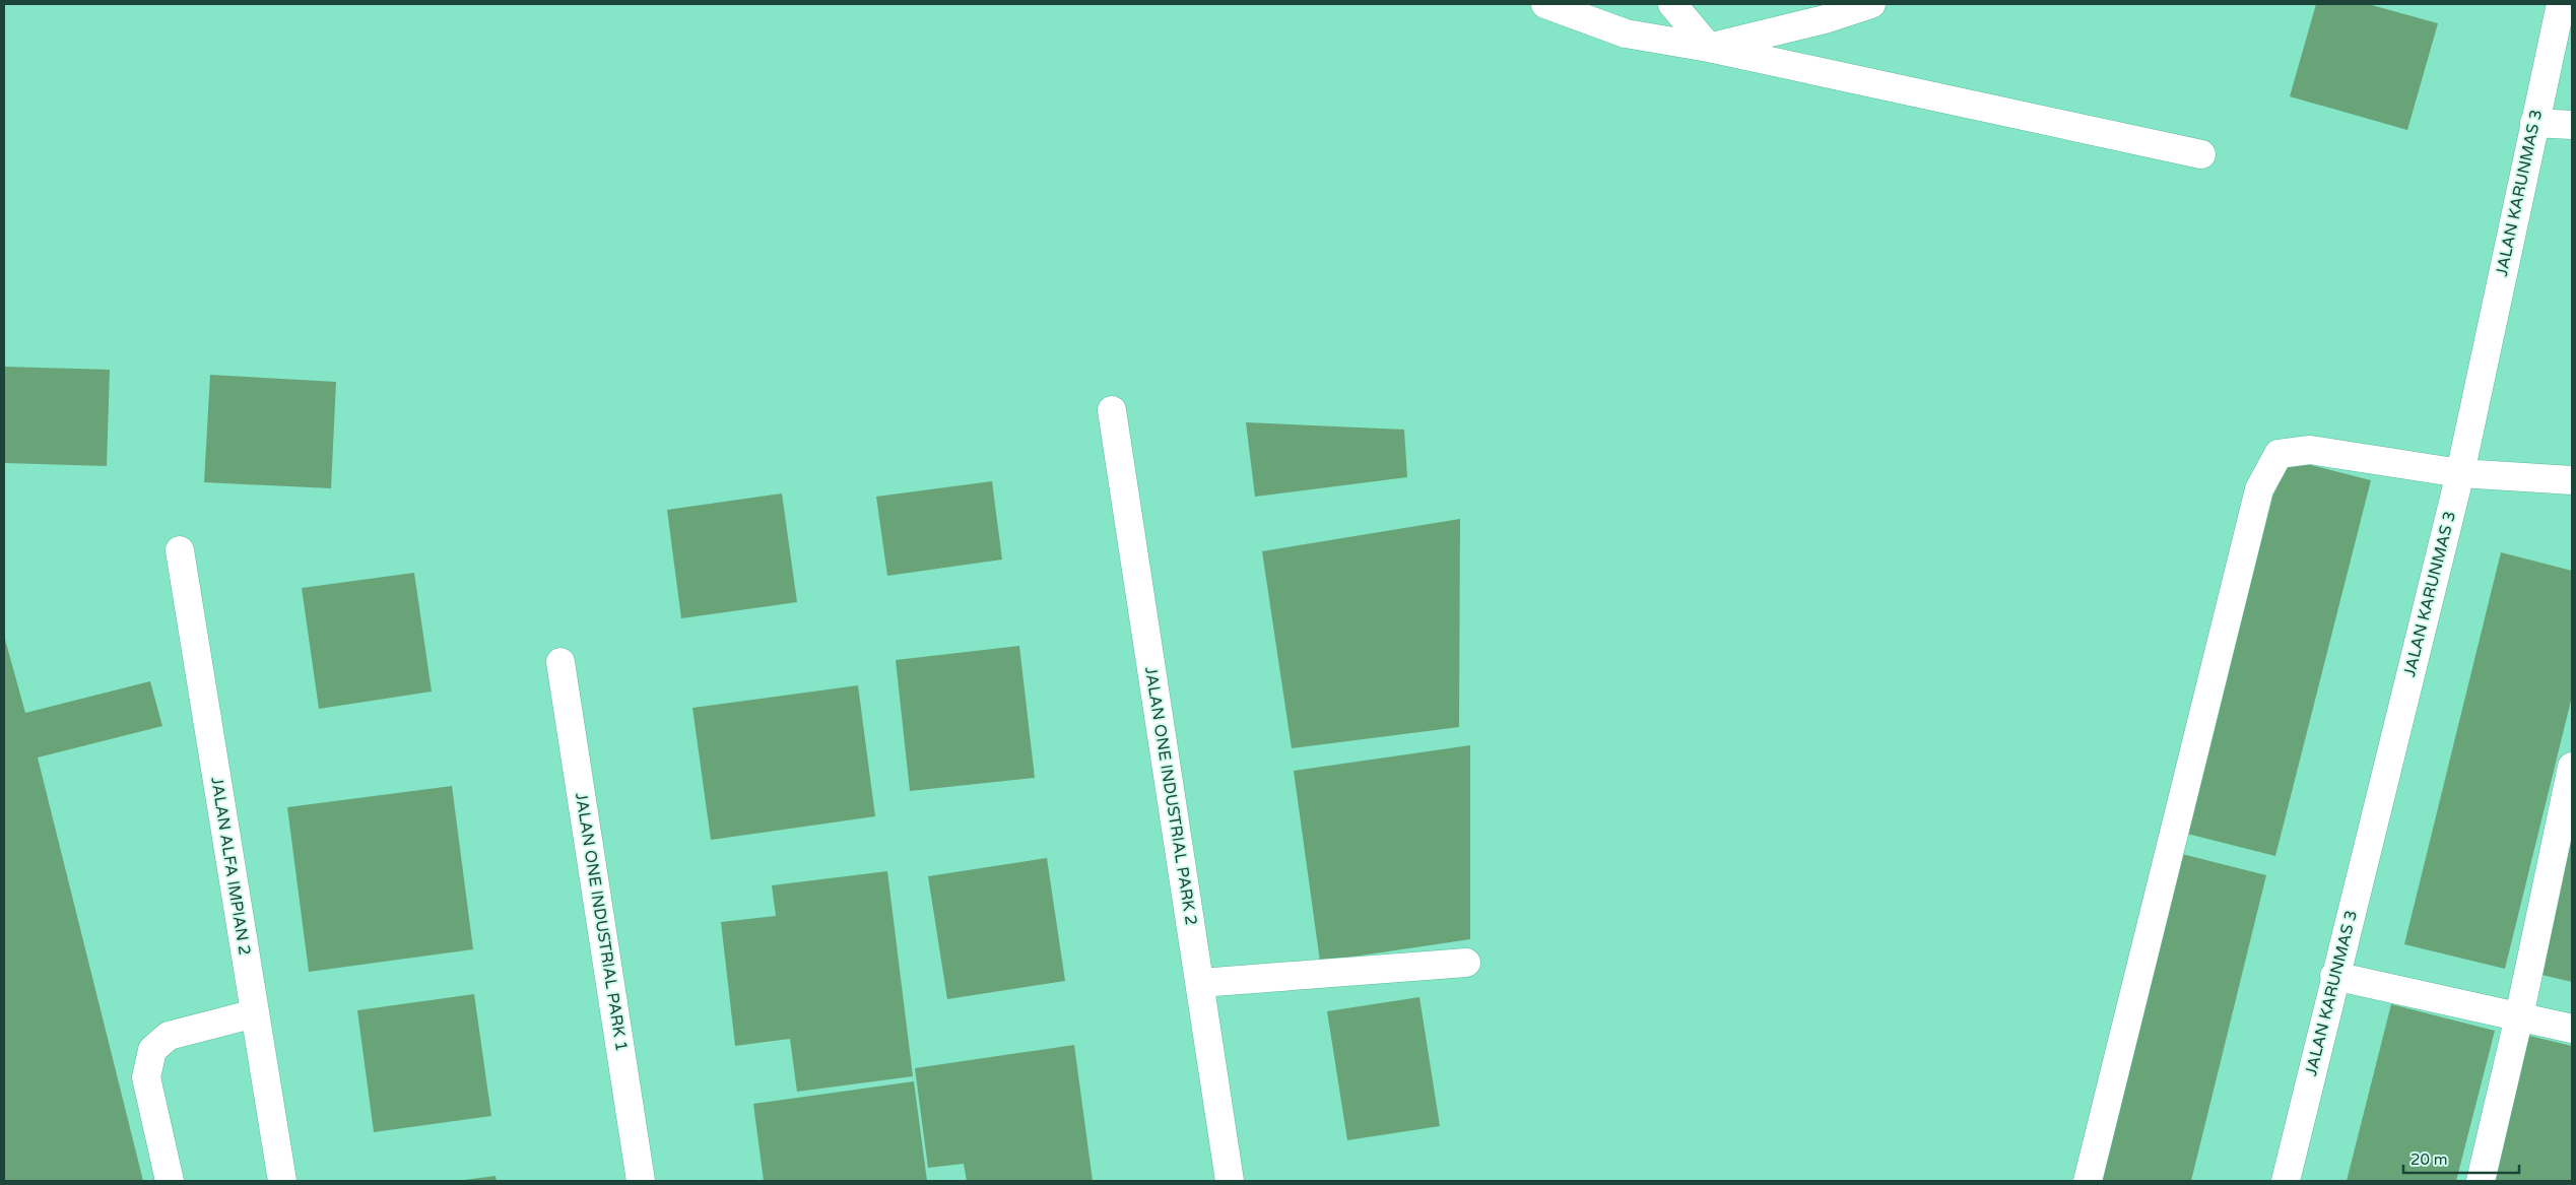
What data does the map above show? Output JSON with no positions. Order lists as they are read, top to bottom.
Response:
{
  "streets": {
    "street": [
      "JALAN KARUNMAS 3",
      "JALAN ONE INDUSTRIAL PARK 2",
      "JALAN ALFA IMPIAN 2",
      "JALAN ONE INDUSTRIAL PARK 1"
    ]
  },
  "scale_bar": "20 m"
}
